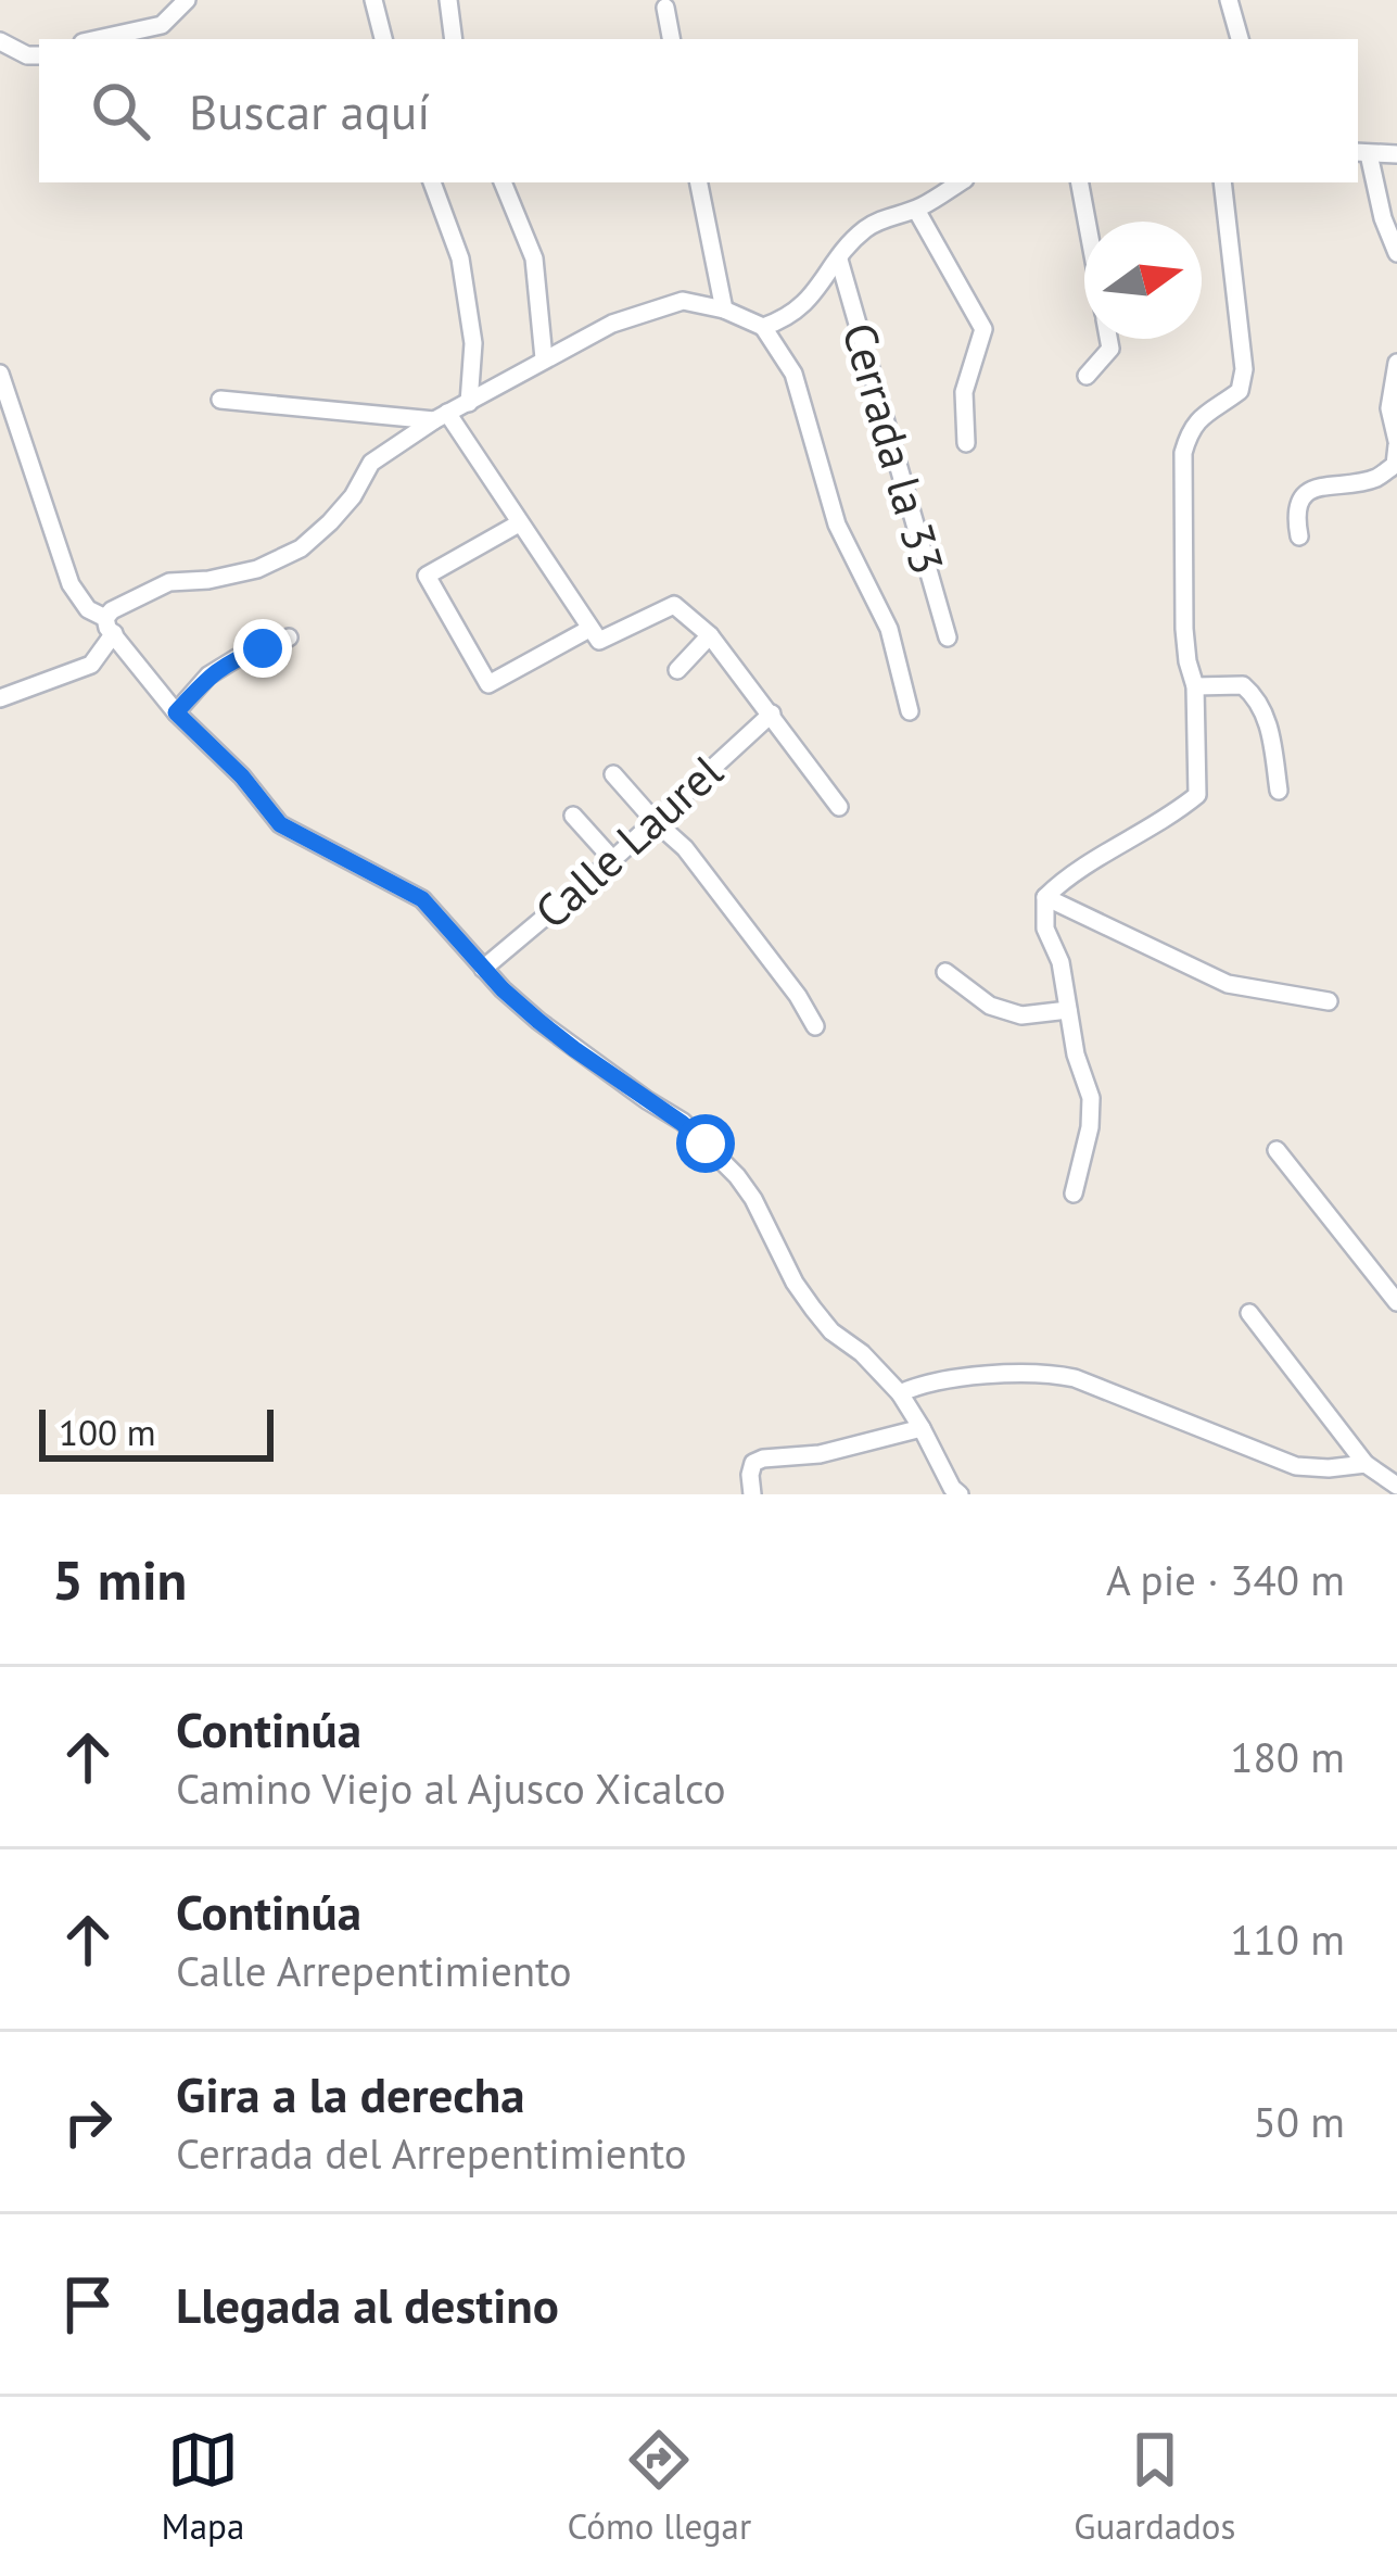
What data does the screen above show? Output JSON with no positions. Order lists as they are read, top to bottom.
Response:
{
  "streets": {
    "street": ["Cerrada la 33", "Calle Laurel"]
  },
  "scale_bar": "100 m",
  "north": "right",
  "page": {
    "search": "Buscar aquí",
    "scale": "100 m",
    "heading": ["5 min", "A pie · 340 m"],
    "list": [
      ["Continúa", "Camino Viejo al Ajusco Xicalco", "180 m"],
      ["Continúa", "Calle Arrepentimiento", "110 m"],
      ["Gira a la derecha", "Cerrada del Arrepentimiento", "50 m"],
      "Llegada al destino"
    ],
    "nav": ["Mapa", "Cómo llegar", "Guardados"]
  }
}
